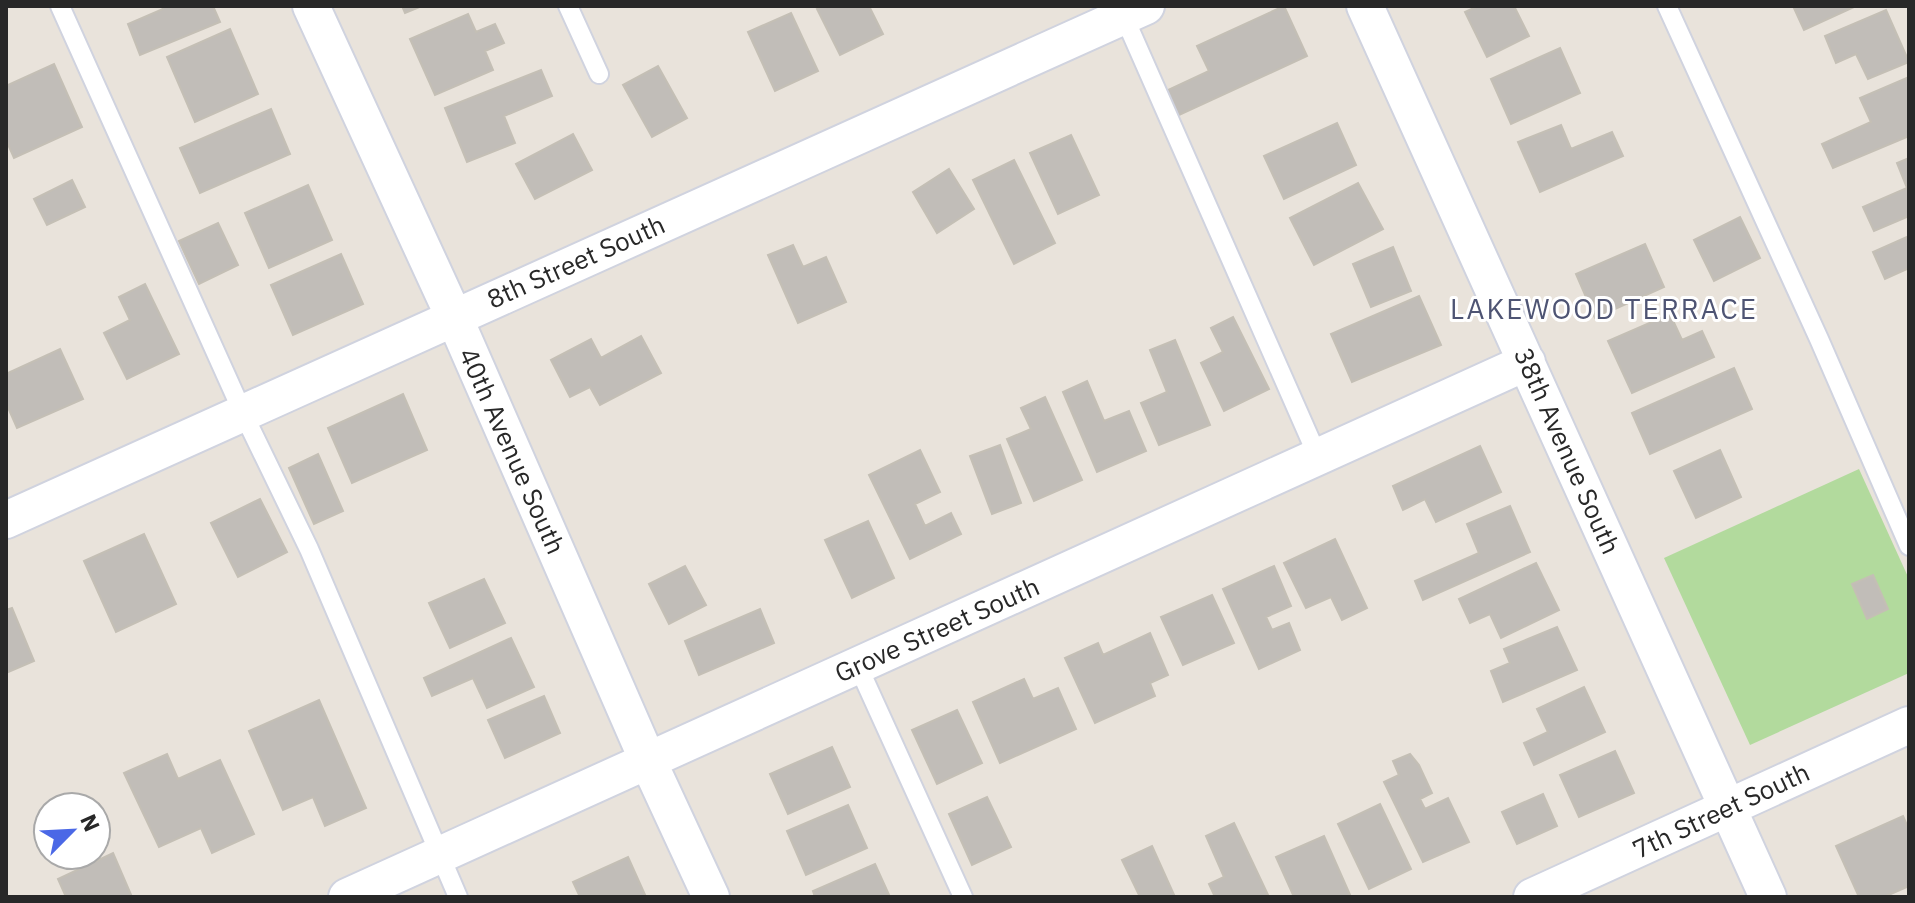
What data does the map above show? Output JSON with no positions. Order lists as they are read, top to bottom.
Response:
{
  "streets": {
    "street": [
      "8th Street South",
      "40th Avenue South",
      "38th Avenue South",
      "Grove Street South",
      "7th Street South"
    ]
  },
  "crossings": [
    ["8th Street South", "40th Avenue South"],
    ["40th Avenue South", "Grove Street South"],
    ["38th Avenue South", "Grove Street South"],
    ["38th Avenue South", "7th Street South"]
  ],
  "districts": ["LAKEWOOD TERRACE"],
  "north": "top right"
}
